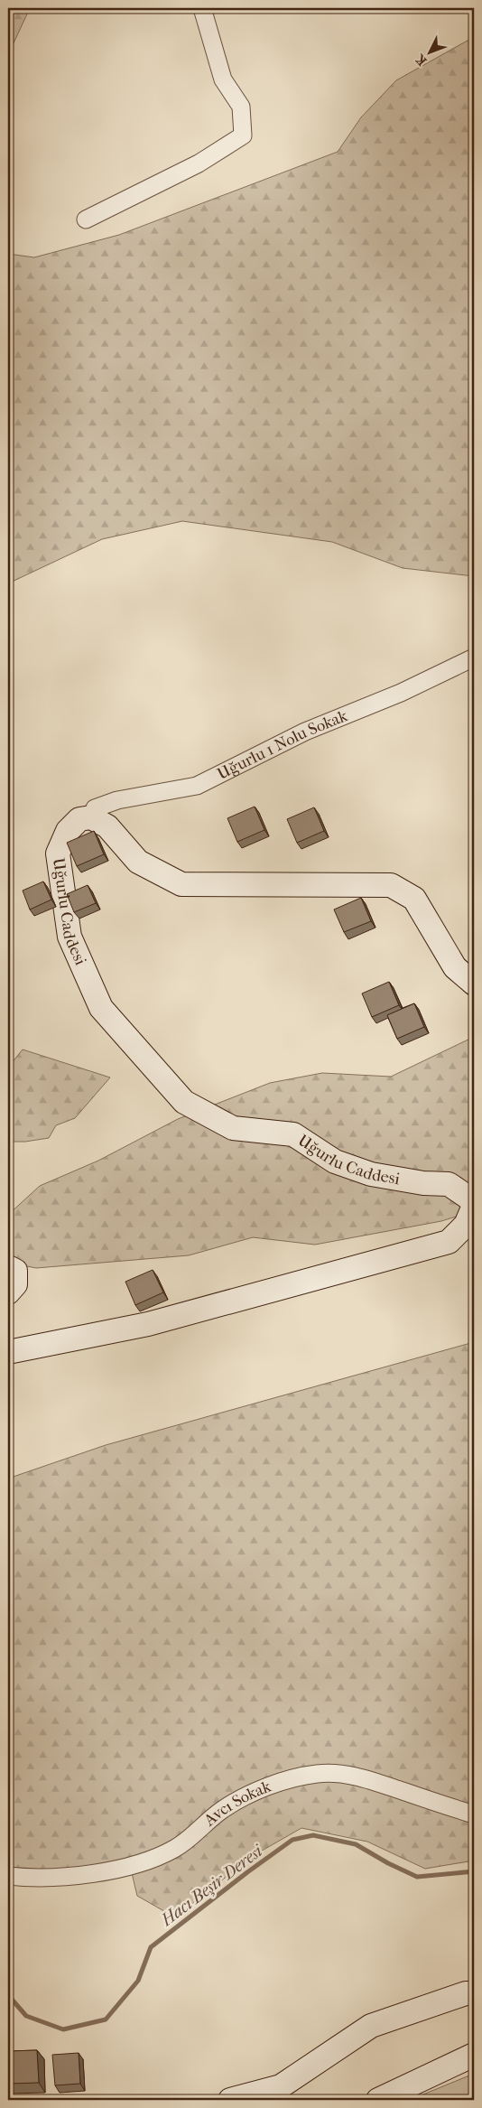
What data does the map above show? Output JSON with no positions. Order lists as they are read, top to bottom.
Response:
{
  "streets": {
    "street": ["Uğurlu 1 Nolu Sokak", "Uğurlu Caddesi", "Avcı Sokak"]
  },
  "crossings": [
    ["Uğurlu 1 Nolu Sokak", "Uğurlu Caddesi"]
  ],
  "water": ["Hacı Beşir Deresi"],
  "north": "bottom left"
}
